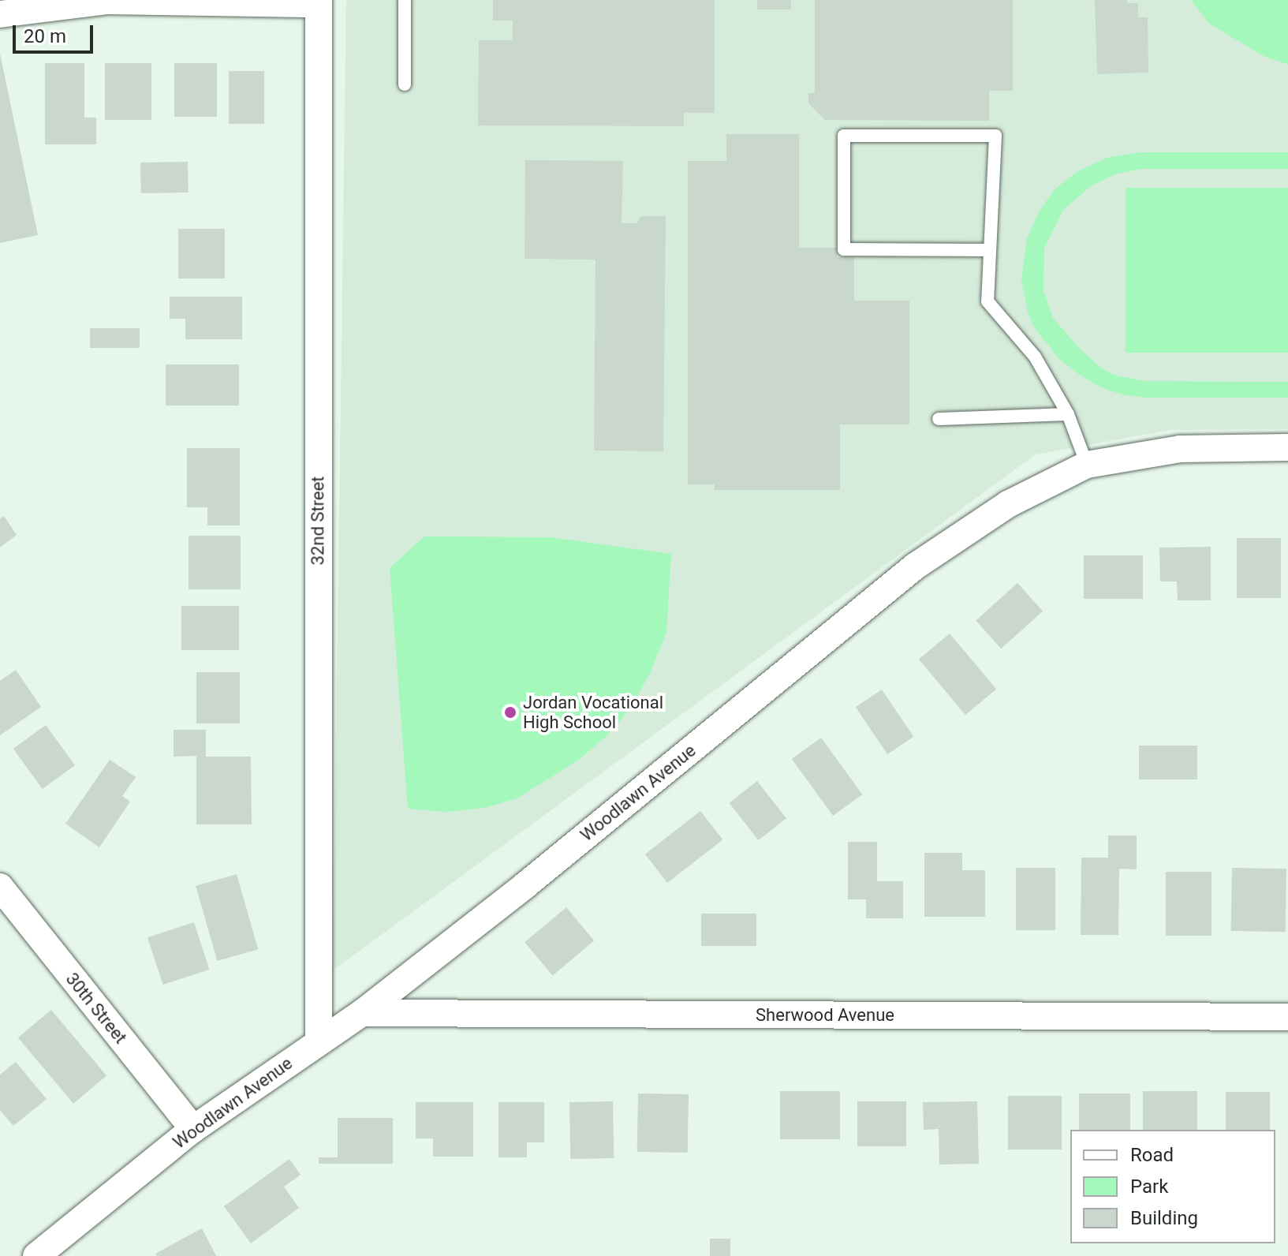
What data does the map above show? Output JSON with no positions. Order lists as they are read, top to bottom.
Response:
{
  "streets": {
    "street": [
      "32nd Street",
      "Woodlawn Avenue",
      "30th Street",
      "Sherwood Avenue"
    ]
  },
  "crossings": [
    ["32nd Street", "Woodlawn Avenue"],
    ["Woodlawn Avenue", "30th Street"],
    ["Woodlawn Avenue", "Sherwood Avenue"]
  ],
  "places": ["Jordan Vocational High School"],
  "legend": ["Road", "Park", "Building"],
  "scale_bar": "20 m"
}
